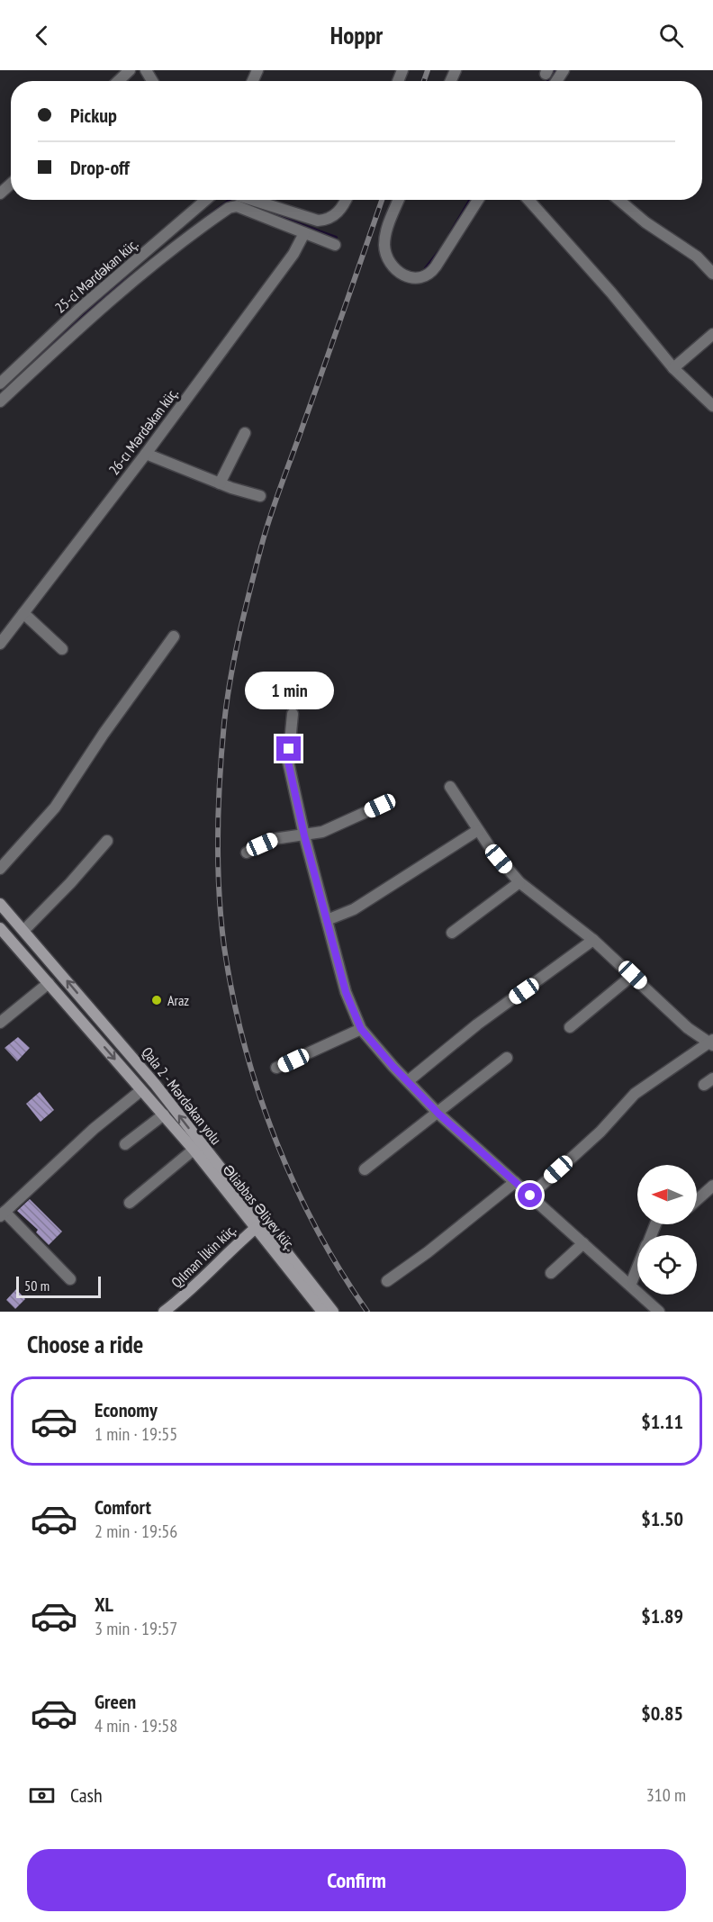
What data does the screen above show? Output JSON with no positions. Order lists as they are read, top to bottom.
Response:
{
  "streets": {
    "main road": ["Qala 2 - Mərdəkan yolu", "Əliabbas Əliyev küç.", "Qılman İlkin küç."],
    "street": ["25-ci Mərdəkan küç.", "26-cı Mərdəkan küç."]
  },
  "crossings": [
    ["Qala 2 - Mərdəkan yolu", "Əliabbas Əliyev küç."],
    ["Qala 2 - Mərdəkan yolu", "Qılman İlkin küç."],
    ["Əliabbas Əliyev küç.", "Qılman İlkin küç."]
  ],
  "one_way": ["Qala 2 - Mərdəkan yolu"],
  "places": ["Araz"],
  "scale_bar": "50 m",
  "north": "left",
  "page": {
    "header": "Hoppr",
    "banner": ["Pickup", "Drop-off"],
    "bubble": "1 min",
    "scale": "50 m",
    "heading": "Choose a ride",
    "list": [
      {
        "name": "Economy",
        "note": "1 min · 19:55",
        "value": "$1.11"
      },
      {
        "name": "Comfort",
        "note": "2 min · 19:56",
        "value": "$1.50"
      },
      {
        "name": "XL",
        "note": "3 min · 19:57",
        "value": "$1.89"
      },
      {
        "name": "Green",
        "note": "4 min · 19:58",
        "value": "$0.85"
      }
    ],
    "pay": ["Cash", "310 m"],
    "buttons": "Confirm"
  }
}
